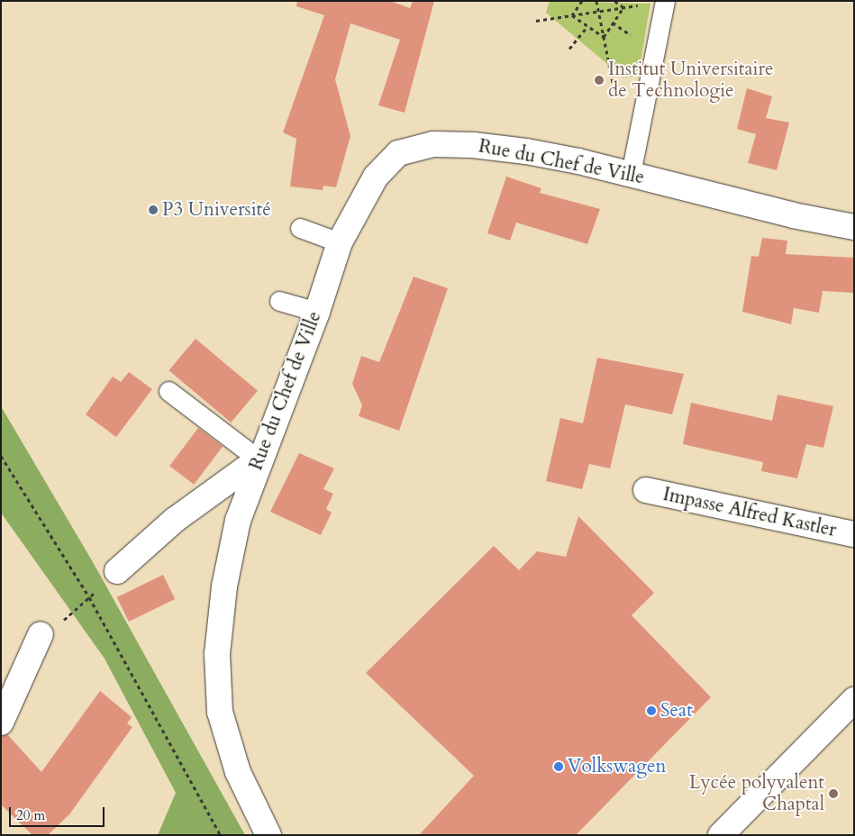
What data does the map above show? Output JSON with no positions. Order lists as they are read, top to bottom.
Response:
{
  "streets": {
    "street": ["Rue du Chef de Ville", "Impasse Alfred Kastler"]
  },
  "places": [
    "Institut Universitaire de Technologie",
    "P3 Université",
    "Seat",
    "Volkswagen",
    "Lycée polyvalent Chaptal"
  ],
  "scale_bar": "20 m"
}
